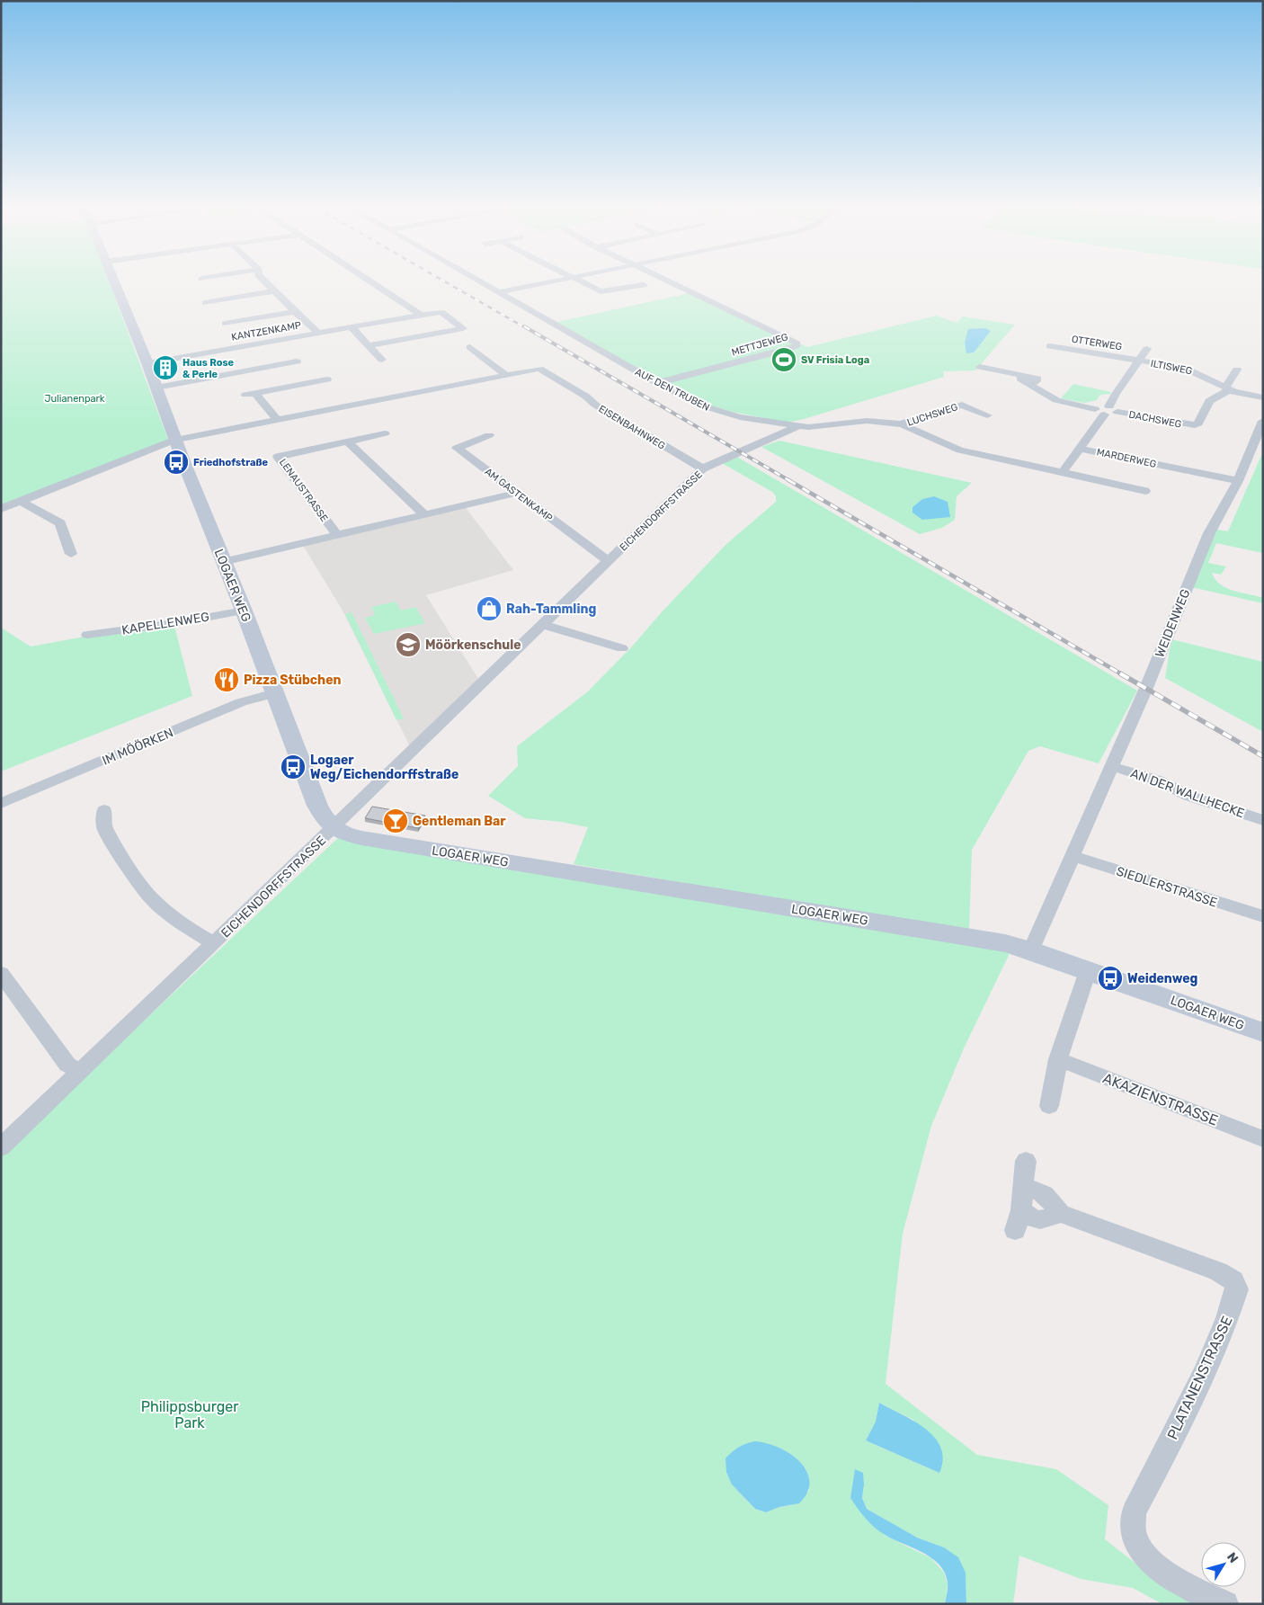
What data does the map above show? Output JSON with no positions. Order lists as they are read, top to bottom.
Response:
{
  "streets": {
    "street": [
      "KANTZENKAMP",
      "OTTERWEG",
      "METTJEWEG",
      "ILTISWEG",
      "AUF DEN TRUBEN",
      "LUCHSWEG",
      "DACHSWEG",
      "EISENBAHNWEG",
      "MARDERWEG",
      "LENAUSTRASSE",
      "AM GASTENKAMP",
      "EICHENDORFFSTRASSE",
      "LOGAER WEG",
      "KAPELLENWEG",
      "WEIDENWEG",
      "IM MÖÖRKEN",
      "AN DER WALLHECKE",
      "SIEDLERSTRASSE",
      "AKAZIENSTRASSE",
      "PLATANENSTRASSE"
    ]
  },
  "crossings": [
    ["KANTZENKAMP", "LOGAER WEG"],
    ["OTTERWEG", "ILTISWEG"],
    ["METTJEWEG", "AUF DEN TRUBEN"],
    ["ILTISWEG", "DACHSWEG"],
    ["AUF DEN TRUBEN", "LUCHSWEG"],
    ["AUF DEN TRUBEN", "EICHENDORFFSTRASSE"],
    ["EISENBAHNWEG", "EICHENDORFFSTRASSE"],
    ["MARDERWEG", "WEIDENWEG"],
    ["LENAUSTRASSE", "AM GASTENKAMP"],
    ["LENAUSTRASSE", "LOGAER WEG"],
    ["AM GASTENKAMP", "EICHENDORFFSTRASSE"],
    ["EICHENDORFFSTRASSE", "LOGAER WEG"],
    ["LOGAER WEG", "KAPELLENWEG"],
    ["LOGAER WEG", "WEIDENWEG"],
    ["LOGAER WEG", "IM MÖÖRKEN"],
    ["WEIDENWEG", "AN DER WALLHECKE"],
    ["WEIDENWEG", "SIEDLERSTRASSE"]
  ],
  "parks": ["Julianenpark", "Philippsburger Park"],
  "places": {
    "sports": ["SV Frisia Loga"],
    "building": ["Haus Rose & Perle"],
    "bus stop": ["Friedhofstraße", "Logaer Weg/Eichendorffstraße", "Weidenweg"],
    "shop": ["Rah-Tammling"],
    "school or university": ["Möörkenschule"],
    "restaurant": ["Pizza Stübchen"],
    "bar": ["Gentleman Bar"]
  },
  "north": "top right"
}
